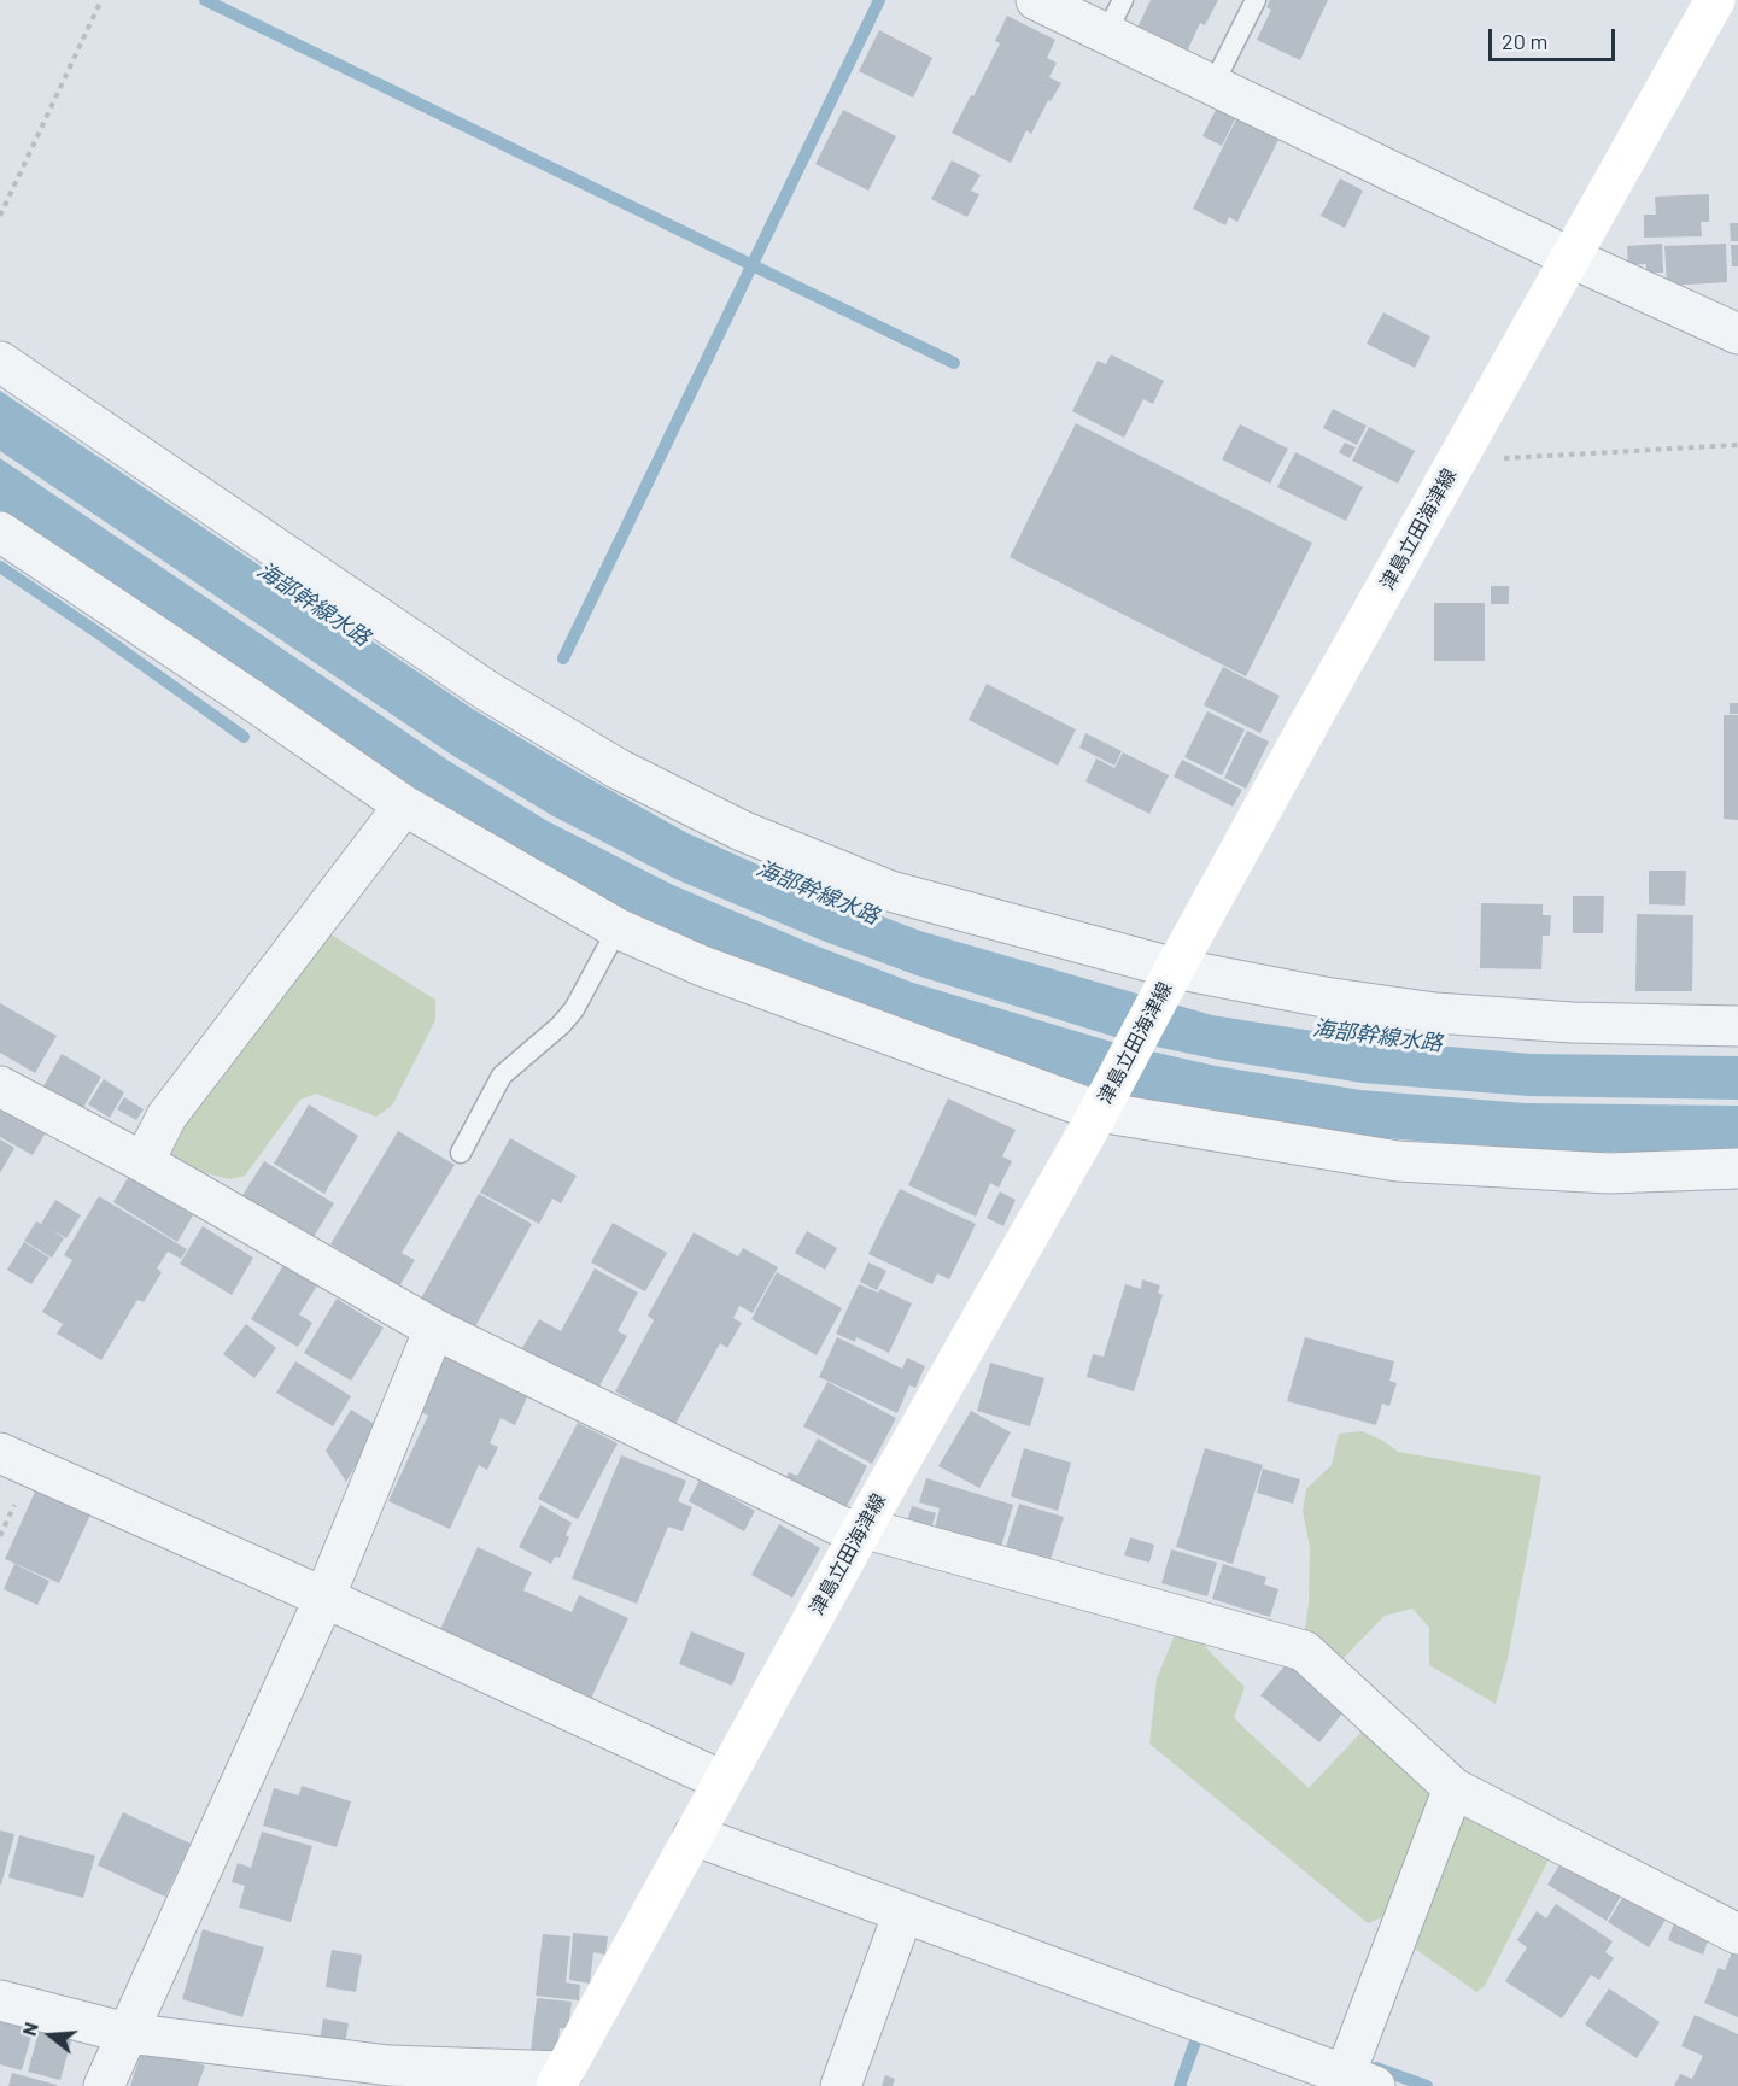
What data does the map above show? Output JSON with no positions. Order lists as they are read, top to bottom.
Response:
{
  "streets": {
    "main road": ["津島立田海津線"]
  },
  "water": ["海部幹線水路"],
  "scale_bar": "20 m",
  "north": "left"
}
